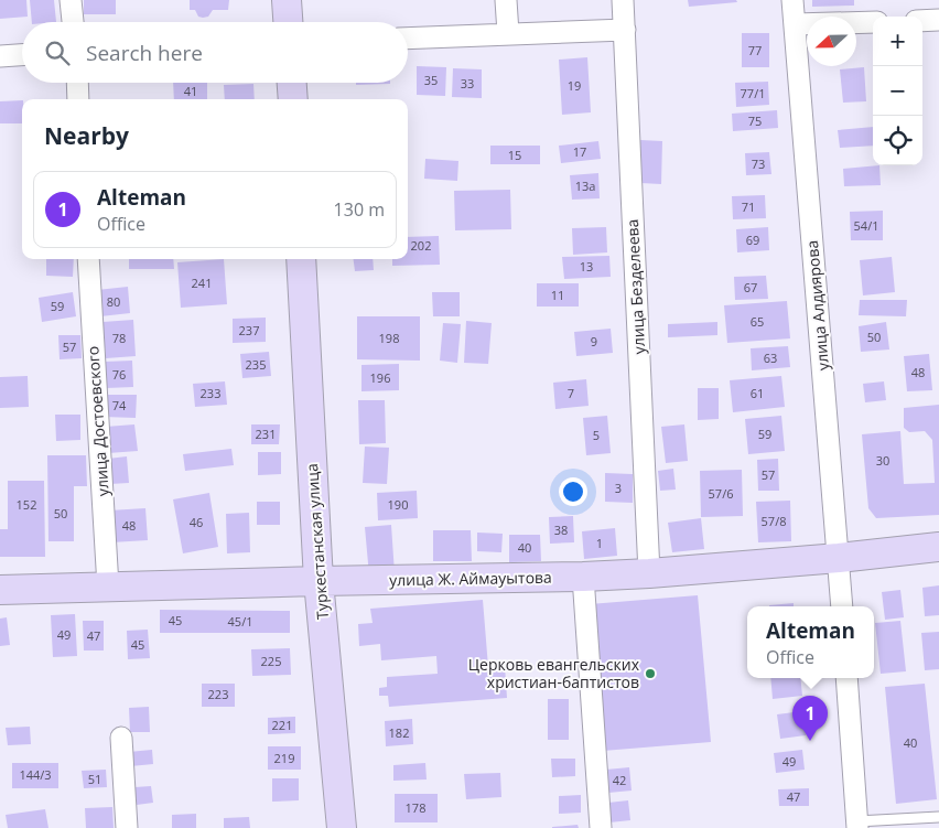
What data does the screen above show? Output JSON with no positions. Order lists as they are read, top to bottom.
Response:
{
  "streets": {
    "street": [
      "улица Безделеева",
      "улица Алдиярова",
      "улица Достоевского",
      "Туркестанская улица",
      "улица Ж. Аймауытова"
    ]
  },
  "crossings": [
    ["улица Безделеева", "улица Ж. Аймауытова"],
    ["улица Алдиярова", "улица Ж. Аймауытова"],
    ["улица Достоевского", "улица Ж. Аймауытова"],
    ["Туркестанская улица", "улица Ж. Аймауытова"]
  ],
  "places": ["Церковь евангельских христиан-баптистов"],
  "house_numbers": [
    "77",
    "35",
    "33",
    "19",
    "41",
    "77/1",
    "75",
    "17",
    "15",
    "73",
    "13а",
    "71",
    "54/1",
    "69",
    "202",
    "13",
    "241",
    "67",
    "11",
    "80",
    "59",
    "65",
    "237",
    "50",
    "78",
    "198",
    "9",
    "57",
    "63",
    "235",
    "48",
    "76",
    "196",
    "233",
    "7",
    "61",
    "74",
    "231",
    "59",
    "5",
    "30",
    "57",
    "3",
    "57/6",
    "152",
    "190",
    "50",
    "57/8",
    "46",
    "48",
    "38",
    "1",
    "40",
    "45",
    "45/1",
    "49",
    "47",
    "45",
    "225",
    "223",
    "221",
    "182",
    "40",
    "219",
    "49",
    "144/3",
    "51",
    "42",
    "47",
    "178"
  ],
  "north": "left",
  "page": {
    "map_buttons": ["+", "−"],
    "search": "Search here",
    "heading": "Nearby",
    "list": [
      {
        "mark": "1",
        "name": "Alteman",
        "note": "Office",
        "value": "130 m"
      }
    ],
    "popup": ["Alteman", "Office"],
    "pins": "1"
  }
}
